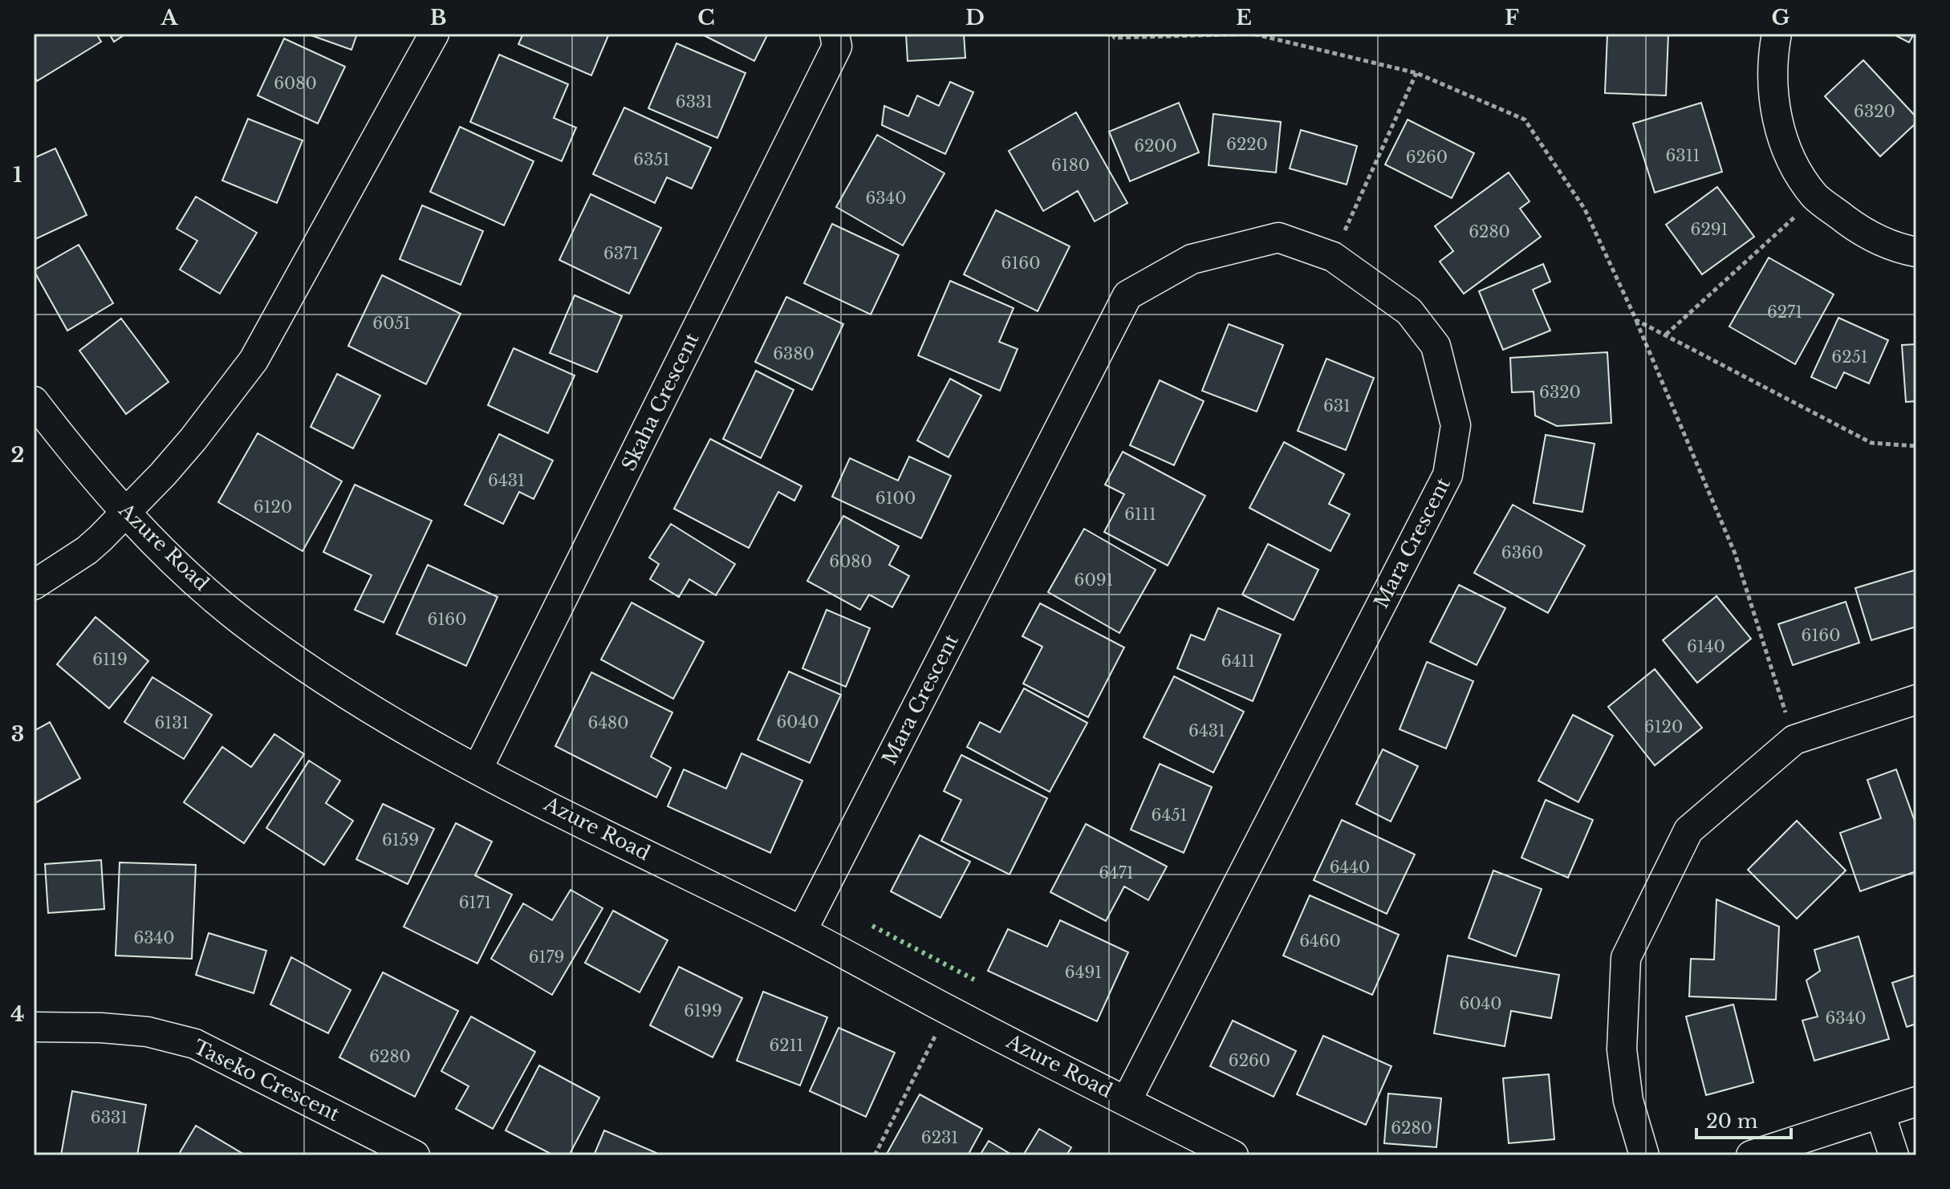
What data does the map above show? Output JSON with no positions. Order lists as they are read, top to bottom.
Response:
{
  "streets": {
    "street": [
      "Skaha Crescent",
      "Mara Crescent",
      "Azure Road",
      "Taseko Crescent"
    ]
  },
  "crossings": [
    ["Skaha Crescent", "Azure Road"],
    ["Mara Crescent", "Azure Road"]
  ],
  "house_numbers": [
    "6080",
    "6331",
    "6320",
    "6220",
    "6200",
    "6311",
    "6260",
    "6351",
    "6180",
    "6340",
    "6291",
    "6280",
    "6371",
    "6160",
    "6271",
    "6051",
    "6380",
    "6251",
    "6320",
    "631",
    "6431",
    "6100",
    "6120",
    "6111",
    "6360",
    "6080",
    "6091",
    "6160",
    "6160",
    "6140",
    "6119",
    "6411",
    "6040",
    "6131",
    "6480",
    "6120",
    "6431",
    "6451",
    "6159",
    "6440",
    "6471",
    "6171",
    "6340",
    "6460",
    "6179",
    "6491",
    "6040",
    "6199",
    "6340",
    "6211",
    "6280",
    "6260",
    "6331",
    "6280",
    "6231"
  ],
  "scale_bar": "20 m",
  "grid": {
    "columns": [
      "A",
      "B",
      "C",
      "D",
      "E",
      "F",
      "G"
    ],
    "rows": [
      "1",
      "2",
      "3",
      "4"
    ]
  }
}
